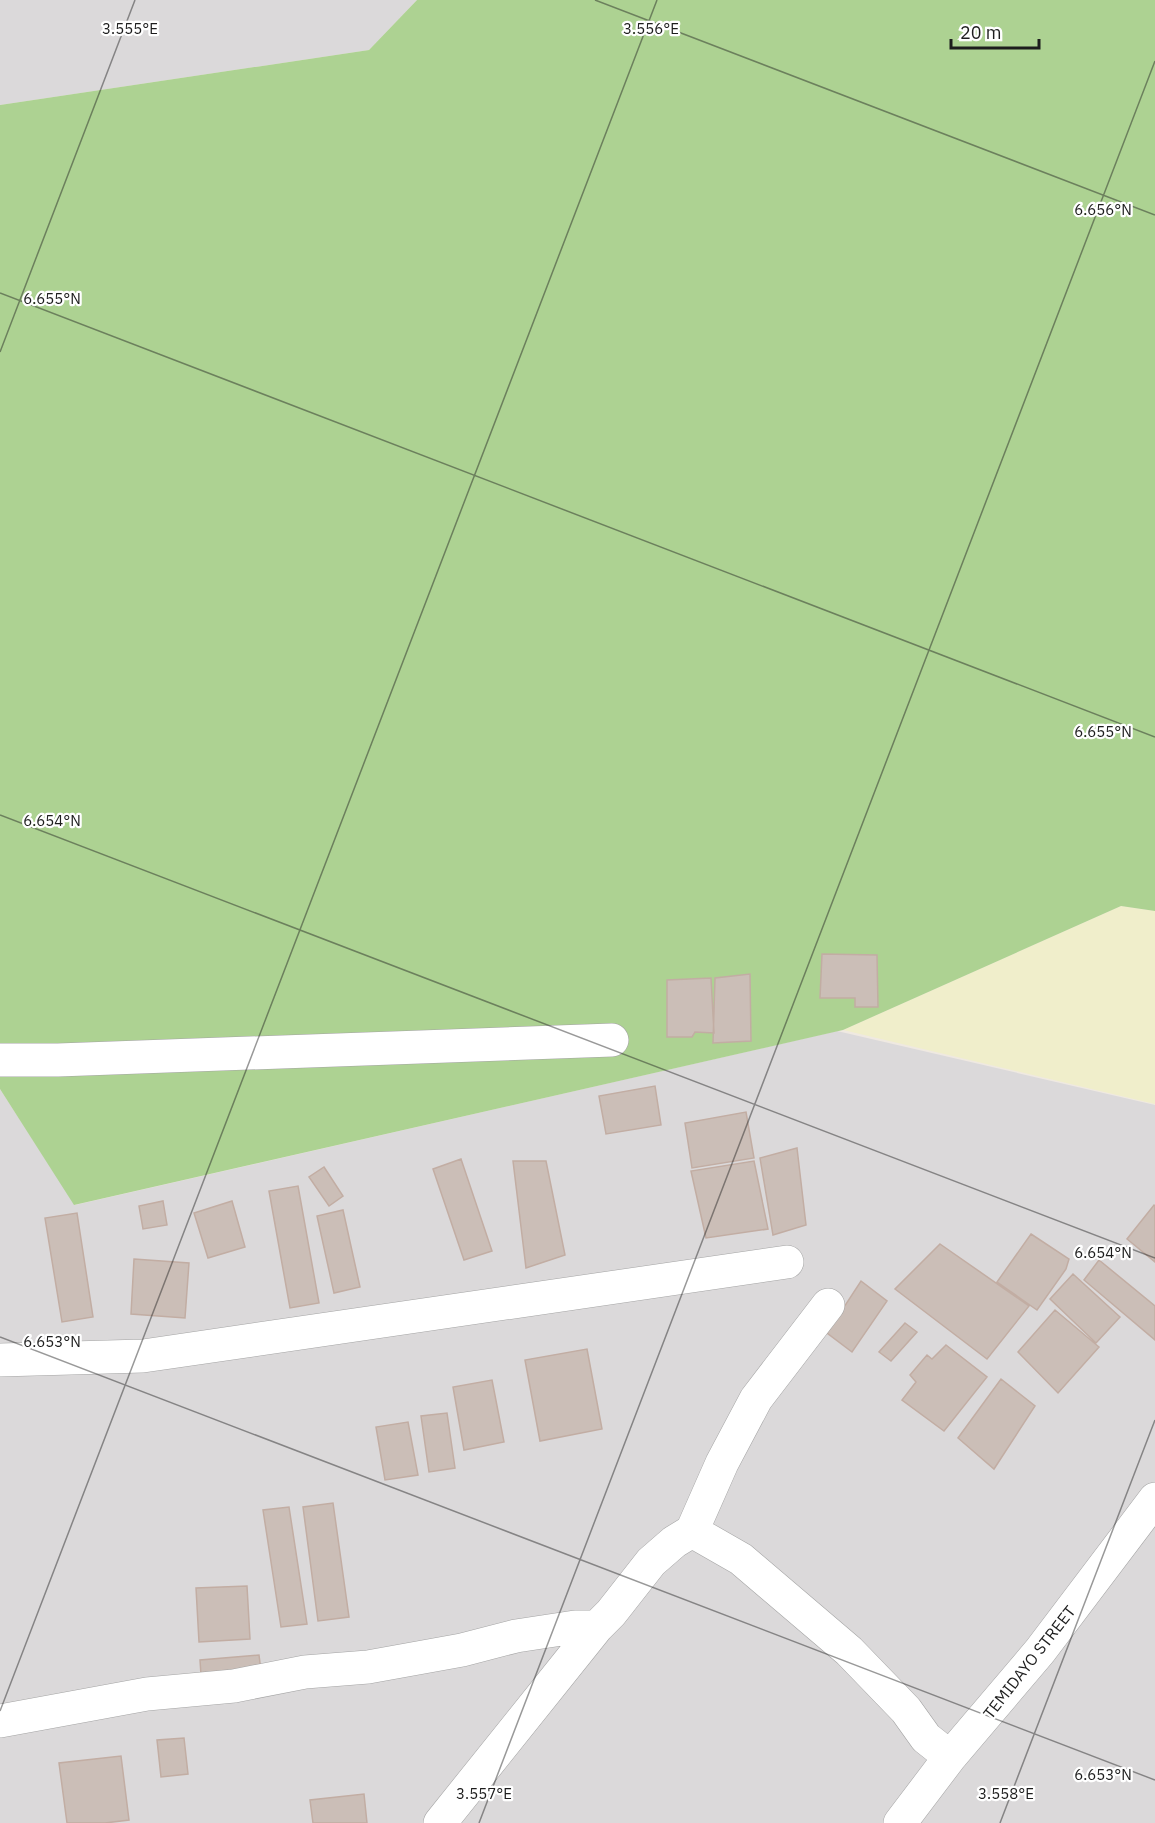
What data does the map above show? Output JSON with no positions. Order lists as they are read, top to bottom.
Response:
{
  "streets": {
    "street": ["TEMIDAYO STREET"]
  },
  "scale_bar": "20 m",
  "coordinates": [
    "3.555°E",
    "3.556°E",
    "6.656°N",
    "6.655°N",
    "6.654°N",
    "6.653°N",
    "3.557°E",
    "3.558°E"
  ]
}
